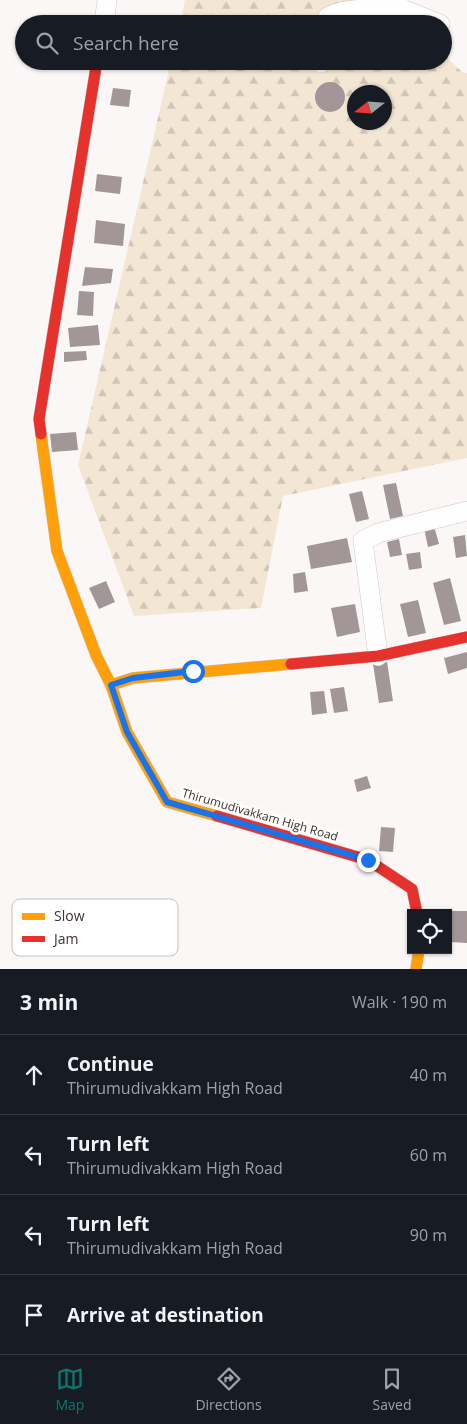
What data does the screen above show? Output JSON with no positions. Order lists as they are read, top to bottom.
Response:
{
  "streets": {
    "main road": ["Thirumudivakkam High Road"]
  },
  "legend": ["Slow", "Jam"],
  "north": "left",
  "page": {
    "search": "Search here",
    "heading": ["3 min", "Walk · 190 m"],
    "list": [
      ["Continue", "Thirumudivakkam High Road", "40 m"],
      ["Turn left", "Thirumudivakkam High Road", "60 m"],
      ["Turn left", "Thirumudivakkam High Road", "90 m"],
      "Arrive at destination"
    ],
    "nav": ["Map", "Directions", "Saved"]
  }
}
